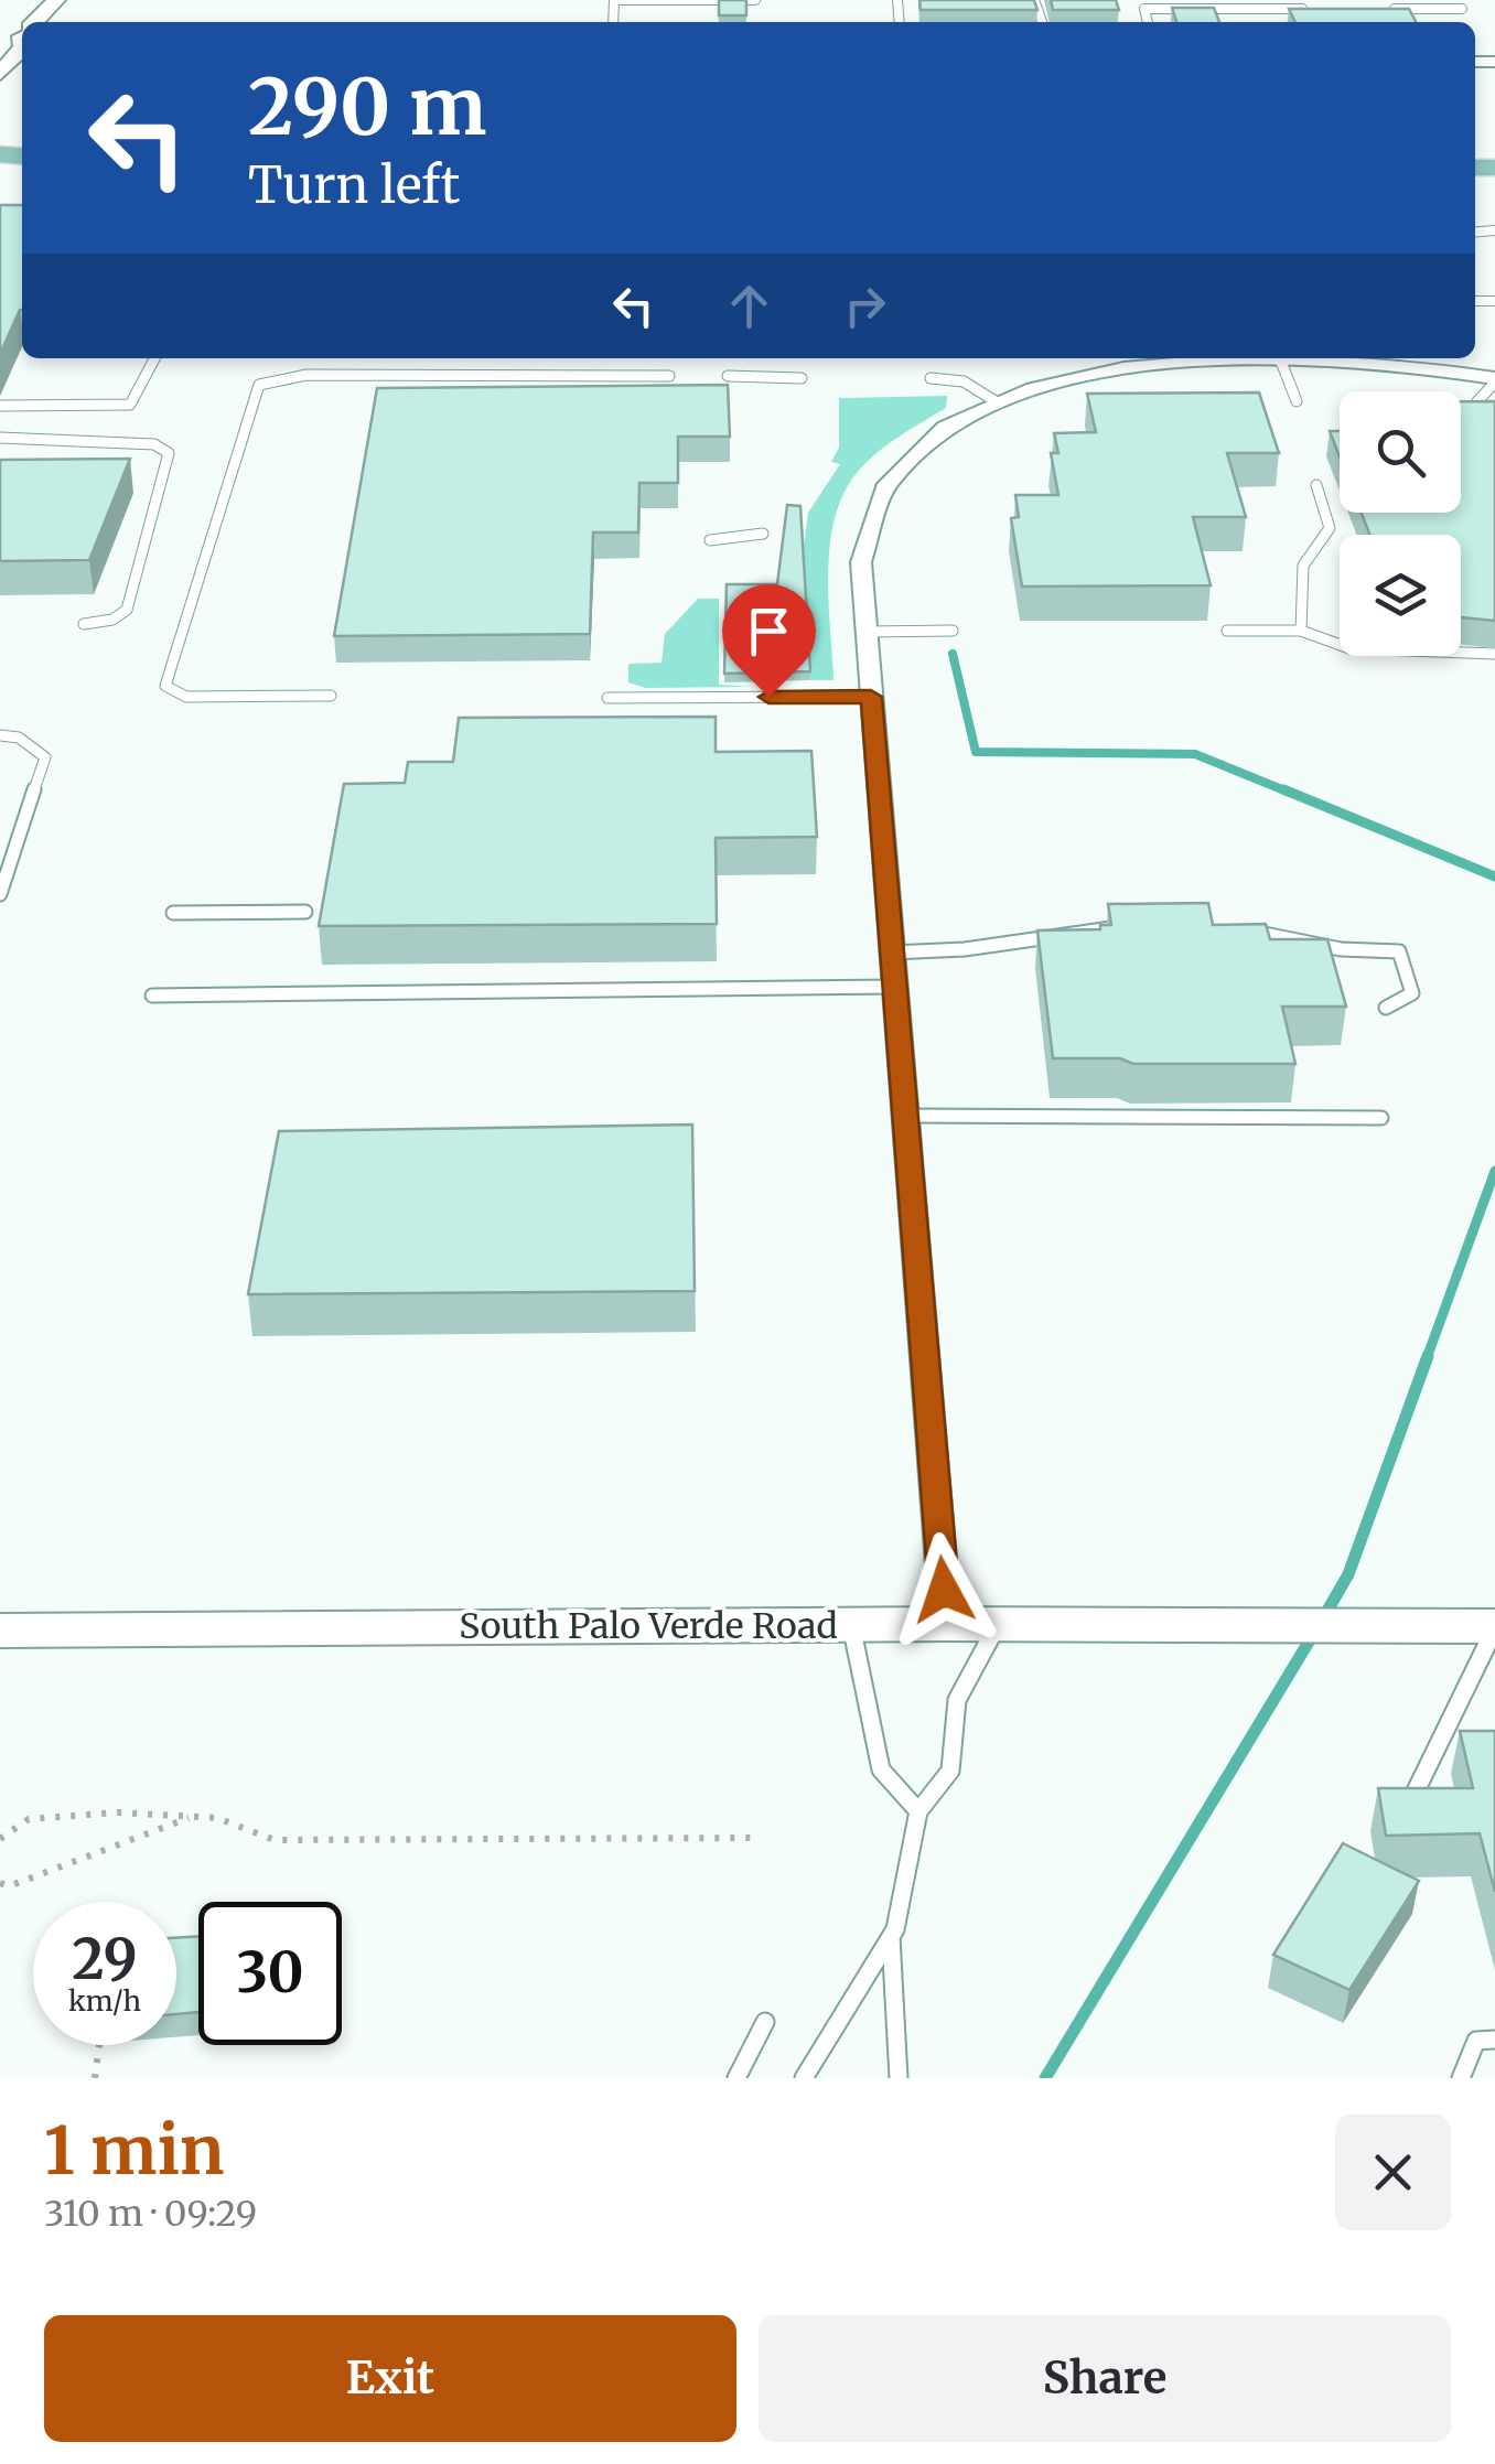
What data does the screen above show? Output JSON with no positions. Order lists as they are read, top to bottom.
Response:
{
  "streets": {
    "main road": ["South Palo Verde Road"]
  },
  "page": {
    "turn": ["290 m", "Turn left"],
    "speed": "29 km/h",
    "limit": "30",
    "heading": ["1 min", "310 m · 09:29"],
    "buttons": ["Exit", "Share"]
  }
}
